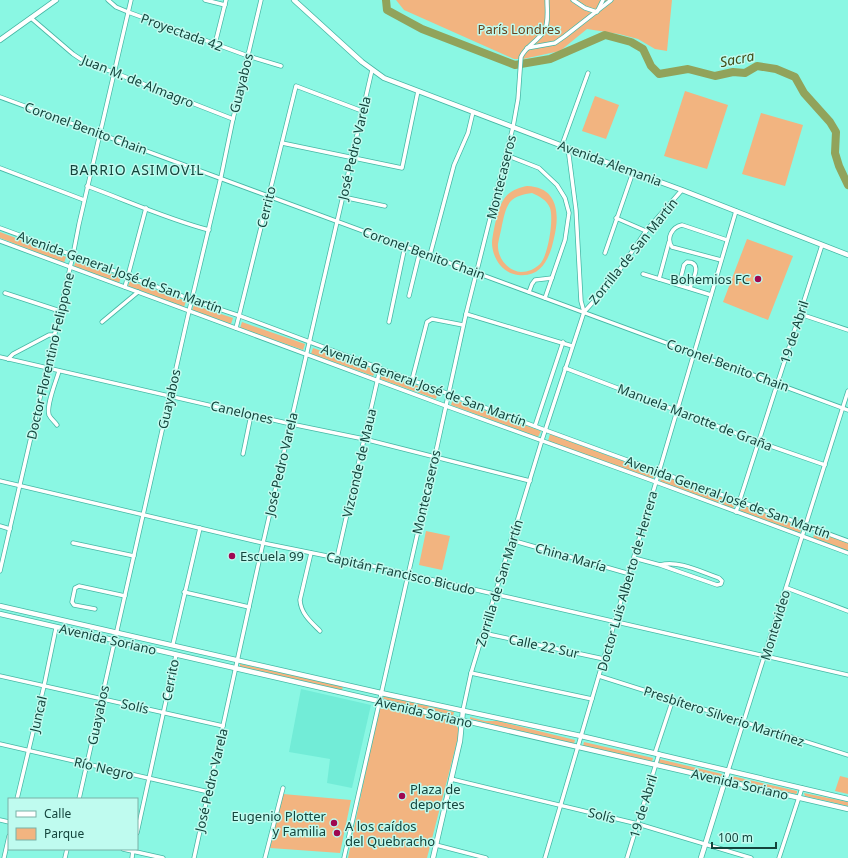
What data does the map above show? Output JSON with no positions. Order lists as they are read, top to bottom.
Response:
{
  "streets": {
    "street": [
      "Proyectada 42",
      "Juan M. de Almagro",
      "Guayabos",
      "Coronel Benito Chain",
      "José Pedro Varela",
      "Avenida Alemania",
      "Montecaseros",
      "Cerrito",
      "Zorrilla de San Martín",
      "Avenida General José de San Martín",
      "19 de Abril",
      "Doctor Florentino Felippone",
      "Canelones",
      "Manuela Marotte de Graña",
      "Vizconde de Maua",
      "China María",
      "Capitán Francisco Bicudo",
      "Doctor Luis Alberto de Herrera",
      "Montevideo",
      "Avenida Soriano",
      "Calle 22 Sur",
      "Solís",
      "Juncal",
      "Presbítero Silverio Martínez",
      "Río Negro"
    ]
  },
  "crossings": [
    ["Proyectada 42", "Guayabos"],
    ["Proyectada 42", "Doctor Florentino Felippone"],
    ["Juan M. de Almagro", "Guayabos"],
    ["Juan M. de Almagro", "Doctor Florentino Felippone"],
    ["Guayabos", "Coronel Benito Chain"],
    ["Guayabos", "Avenida General José de San Martín"],
    ["Guayabos", "Canelones"],
    ["Guayabos", "Capitán Francisco Bicudo"],
    ["Guayabos", "Avenida Soriano"],
    ["Guayabos", "Solís"],
    ["Guayabos", "Río Negro"],
    ["Coronel Benito Chain", "José Pedro Varela"],
    ["Coronel Benito Chain", "Montecaseros"],
    ["Coronel Benito Chain", "Cerrito"],
    ["Coronel Benito Chain", "Zorrilla de San Martín"],
    ["Coronel Benito Chain", "19 de Abril"],
    ["Coronel Benito Chain", "Doctor Florentino Felippone"],
    ["Coronel Benito Chain", "Doctor Luis Alberto de Herrera"],
    ["Coronel Benito Chain", "Montevideo"],
    ["José Pedro Varela", "Avenida Alemania"],
    ["José Pedro Varela", "Cerrito"],
    ["José Pedro Varela", "Avenida General José de San Martín"],
    ["José Pedro Varela", "Canelones"],
    ["José Pedro Varela", "Capitán Francisco Bicudo"],
    ["José Pedro Varela", "Avenida Soriano"],
    ["José Pedro Varela", "Solís"],
    ["José Pedro Varela", "Río Negro"],
    ["Avenida Alemania", "Montecaseros"],
    ["Avenida Alemania", "Zorrilla de San Martín"],
    ["Avenida Alemania", "19 de Abril"],
    ["Avenida Alemania", "Doctor Luis Alberto de Herrera"],
    ["Montecaseros", "Avenida General José de San Martín"],
    ["Montecaseros", "Canelones"],
    ["Montecaseros", "Capitán Francisco Bicudo"],
    ["Montecaseros", "Avenida Soriano"],
    ["Cerrito", "Avenida General José de San Martín"],
    ["Cerrito", "Capitán Francisco Bicudo"],
    ["Cerrito", "Avenida Soriano"],
    ["Cerrito", "Solís"],
    ["Cerrito", "Río Negro"],
    ["Zorrilla de San Martín", "Avenida General José de San Martín"],
    ["Zorrilla de San Martín", "Canelones"],
    ["Zorrilla de San Martín", "Manuela Marotte de Graña"],
    ["Zorrilla de San Martín", "China María"],
    ["Zorrilla de San Martín", "Capitán Francisco Bicudo"],
    ["Zorrilla de San Martín", "Avenida Soriano"],
    ["Zorrilla de San Martín", "Calle 22 Sur"],
    ["Zorrilla de San Martín", "Solís"],
    ["Avenida General José de San Martín", "19 de Abril"],
    ["Avenida General José de San Martín", "Doctor Florentino Felippone"],
    ["Avenida General José de San Martín", "Vizconde de Maua"],
    ["Avenida General José de San Martín", "Doctor Luis Alberto de Herrera"],
    ["Avenida General José de San Martín", "Montevideo"],
    ["19 de Abril", "Manuela Marotte de Graña"],
    ["19 de Abril", "Avenida Soriano"],
    ["19 de Abril", "Solís"],
    ["19 de Abril", "Presbítero Silverio Martínez"],
    ["Doctor Florentino Felippone", "Canelones"],
    ["Doctor Florentino Felippone", "Capitán Francisco Bicudo"],
    ["Canelones", "Vizconde de Maua"],
    ["Manuela Marotte de Graña", "Doctor Luis Alberto de Herrera"],
    ["Manuela Marotte de Graña", "Montevideo"],
    ["Vizconde de Maua", "Capitán Francisco Bicudo"],
    ["China María", "Doctor Luis Alberto de Herrera"],
    ["Capitán Francisco Bicudo", "Doctor Luis Alberto de Herrera"],
    ["Capitán Francisco Bicudo", "Montevideo"],
    ["Doctor Luis Alberto de Herrera", "Avenida Soriano"],
    ["Doctor Luis Alberto de Herrera", "Calle 22 Sur"],
    ["Doctor Luis Alberto de Herrera", "Solís"],
    ["Doctor Luis Alberto de Herrera", "Presbítero Silverio Martínez"],
    ["Montevideo", "Avenida Soriano"],
    ["Montevideo", "Solís"],
    ["Montevideo", "Presbítero Silverio Martínez"],
    ["Avenida Soriano", "Juncal"],
    ["Solís", "Juncal"],
    ["Juncal", "Río Negro"]
  ],
  "districts": ["BARRIO ASIMOVIL"],
  "water": ["Sacra"],
  "parks": ["París Londres"],
  "places": [
    "Bohemios FC",
    "Escuela 99",
    "Plaza de deportes",
    "Eugenio Plotter y Familia",
    "A los caídos del Quebracho"
  ],
  "legend": ["Calle", "Parque"],
  "scale_bar": "100 m"
}
